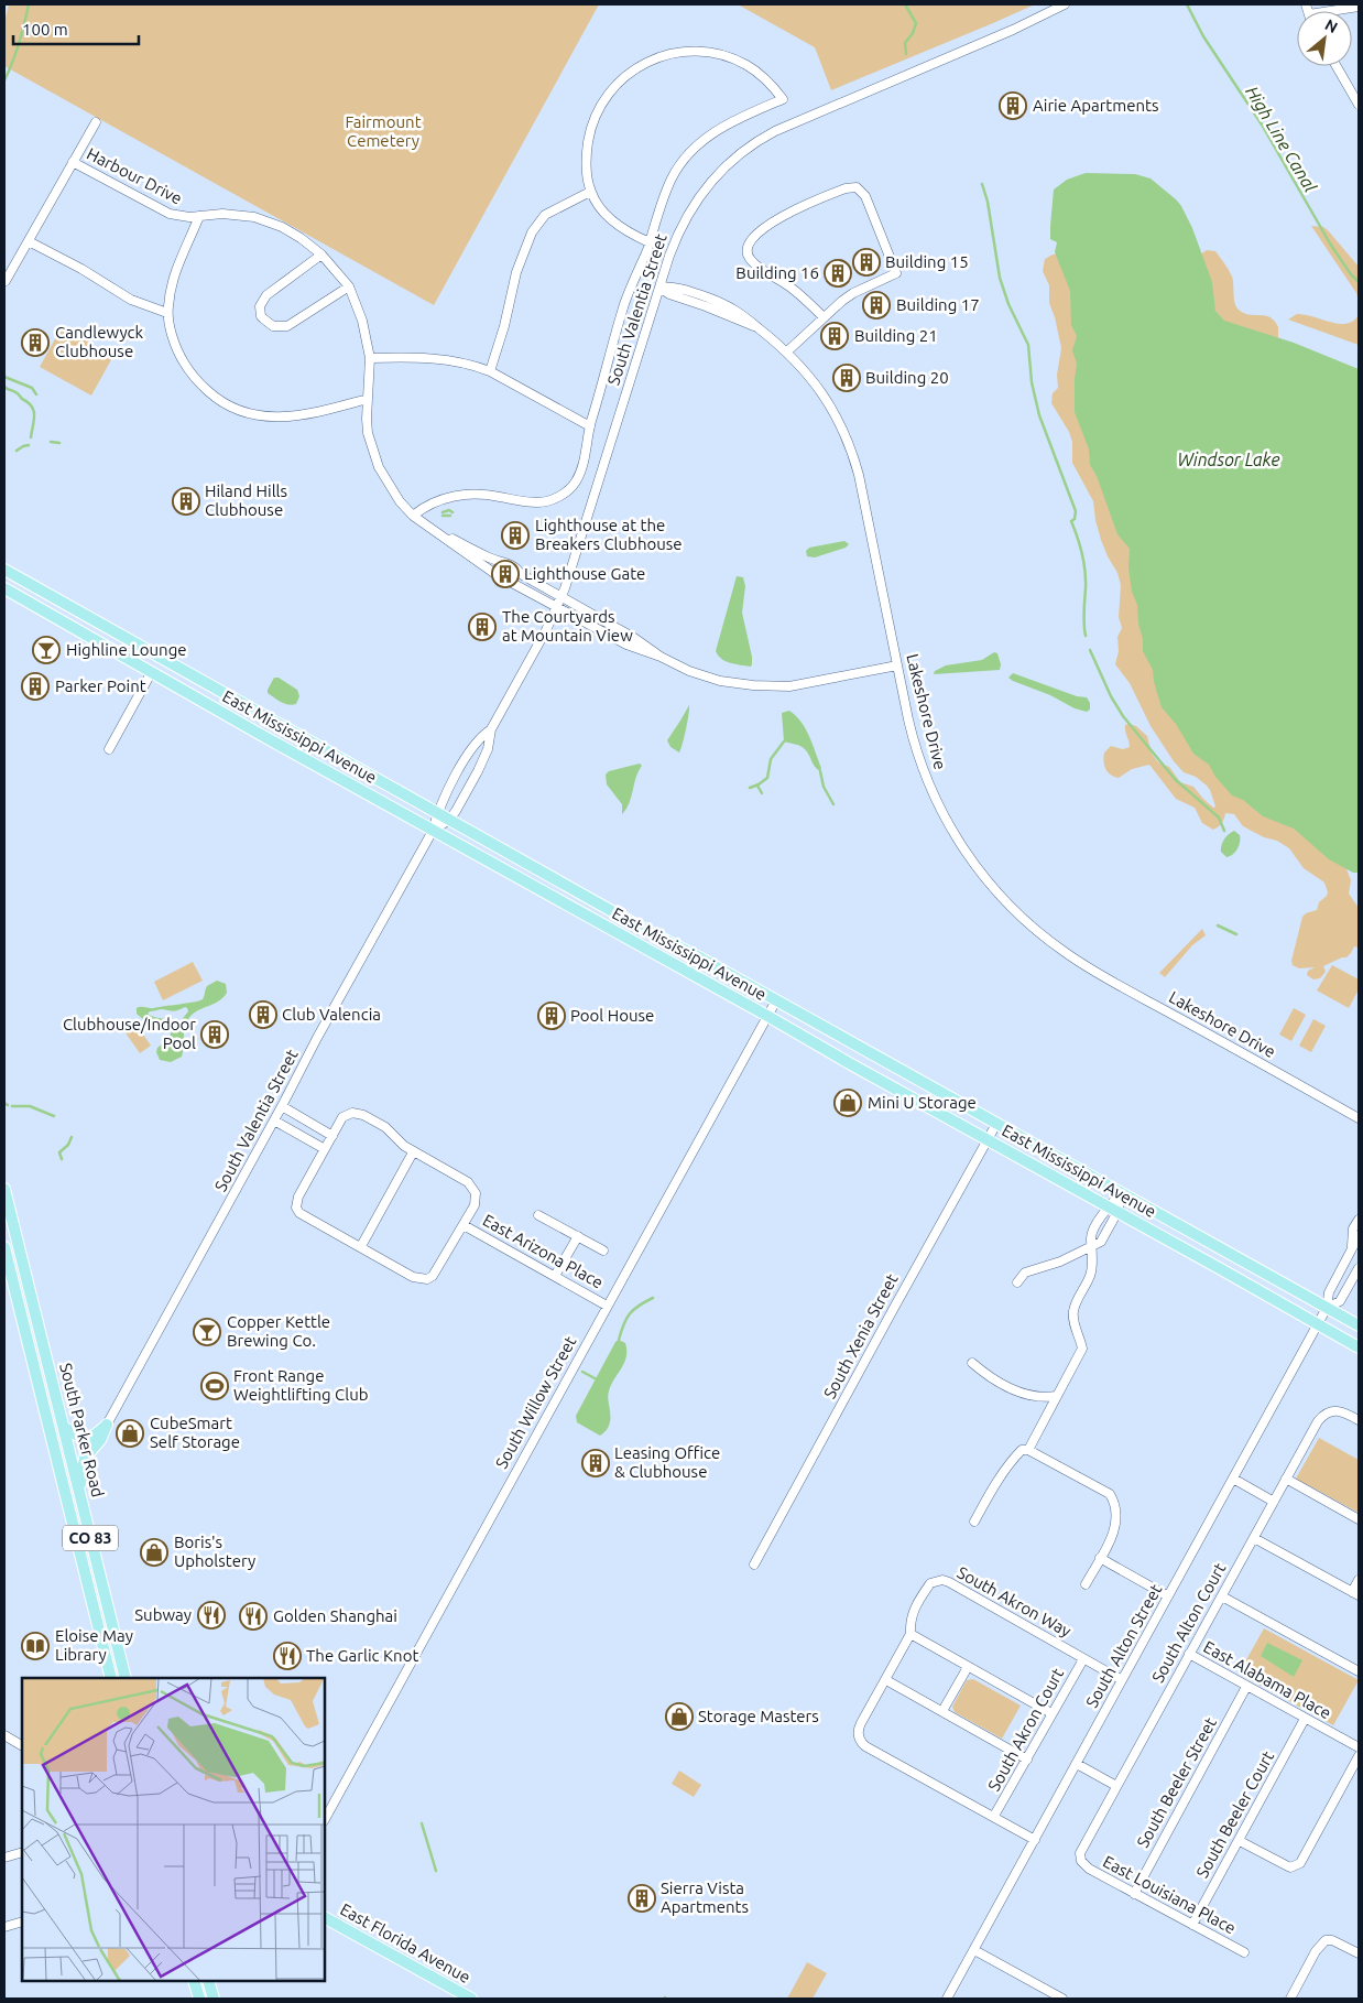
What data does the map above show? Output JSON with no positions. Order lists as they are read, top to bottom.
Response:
{
  "streets": {
    "main road": [
      "East Mississippi Avenue",
      "South Parker Road",
      "CO 83",
      "East Florida Avenue"
    ],
    "street": [
      "Harbour Drive",
      "South Valentia Street",
      "Lakeshore Drive",
      "East Arizona Place",
      "South Xenia Street",
      "South Willow Street",
      "South Akron Way",
      "South Alton Court",
      "South Alton Street",
      "East Alabama Place",
      "South Akron Court",
      "South Beeler Street",
      "South Beeler Court",
      "East Louisiana Place"
    ]
  },
  "crossings": [
    ["Harbour Drive", "South Valentia Street"],
    ["Harbour Drive", "Lakeshore Drive"],
    ["South Valentia Street", "Lakeshore Drive"],
    ["South Valentia Street", "East Mississippi Avenue"],
    ["East Mississippi Avenue", "South Xenia Street"],
    ["East Mississippi Avenue", "South Willow Street"],
    ["East Mississippi Avenue", "South Alton Street"],
    ["East Arizona Place", "South Willow Street"],
    ["South Akron Way", "South Alton Street"],
    ["South Akron Way", "South Akron Court"],
    ["South Alton Court", "East Alabama Place"],
    ["South Alton Court", "East Louisiana Place"],
    ["East Alabama Place", "South Beeler Street"],
    ["East Alabama Place", "South Beeler Court"],
    ["South Beeler Street", "East Louisiana Place"],
    ["South Beeler Court", "East Louisiana Place"]
  ],
  "water": ["High Line Canal", "Windsor Lake"],
  "parks": ["Fairmount Cemetery"],
  "places": {
    "building": [
      "Airie Apartments",
      "Building 15",
      "Building 16",
      "Building 17",
      "Building 21",
      "Candlewyck Clubhouse",
      "Building 20",
      "Hiland Hills Clubhouse",
      "Lighthouse at the Breakers Clubhouse",
      "Lighthouse Gate",
      "The Courtyards at Mountain View",
      "Parker Point",
      "Club Valencia",
      "Pool House",
      "Clubhouse/Indoor Pool",
      "Leasing Office & Clubhouse",
      "Sierra Vista Apartments"
    ],
    "bar": ["Highline Lounge", "Copper Kettle Brewing Co."],
    "shop": [
      "Mini U Storage",
      "CubeSmart Self Storage",
      "Boris's Upholstery",
      "Storage Masters"
    ],
    "sports": ["Front Range Weightlifting Club"],
    "restaurant": ["Subway", "Golden Shanghai", "The Garlic Knot"],
    "library": ["Eloise May Library"]
  },
  "scale_bar": "100 m",
  "north": "top right"
}
